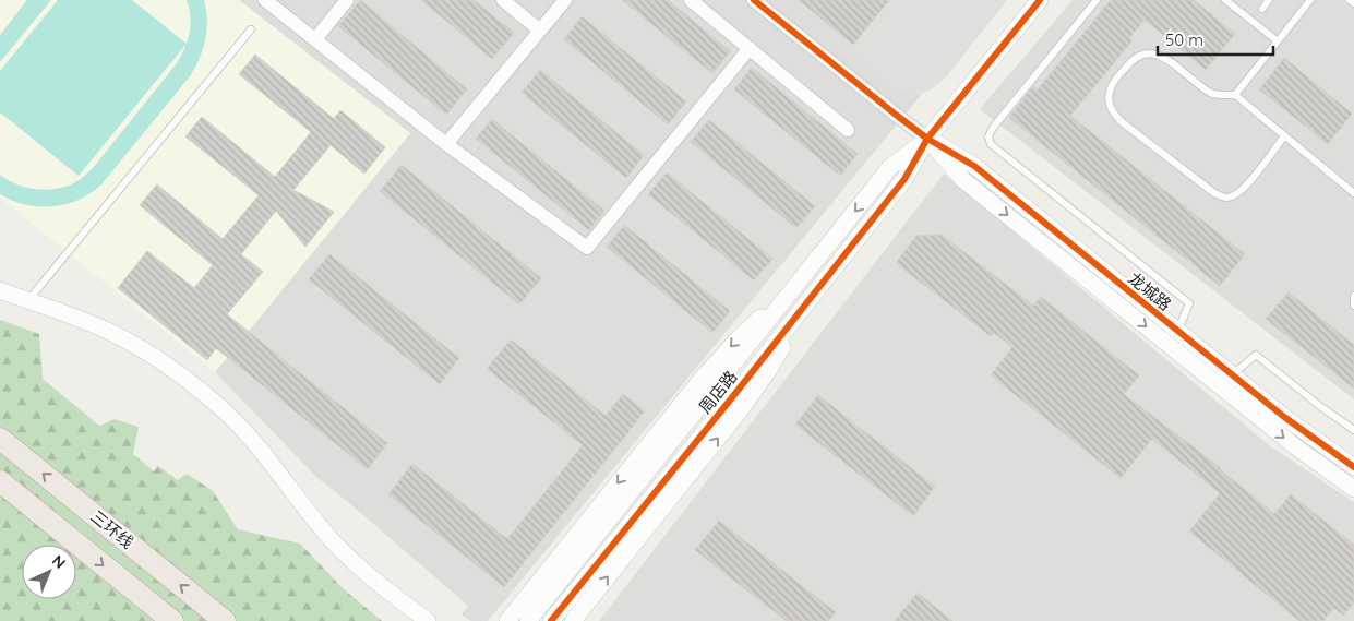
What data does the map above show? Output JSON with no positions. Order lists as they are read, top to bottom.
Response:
{
  "streets": {
    "highway": ["三环线"],
    "street": ["龙城路", "周店路"]
  },
  "crossings": [
    ["龙城路", "周店路"]
  ],
  "scale_bar": "50 m",
  "north": "top right"
}
